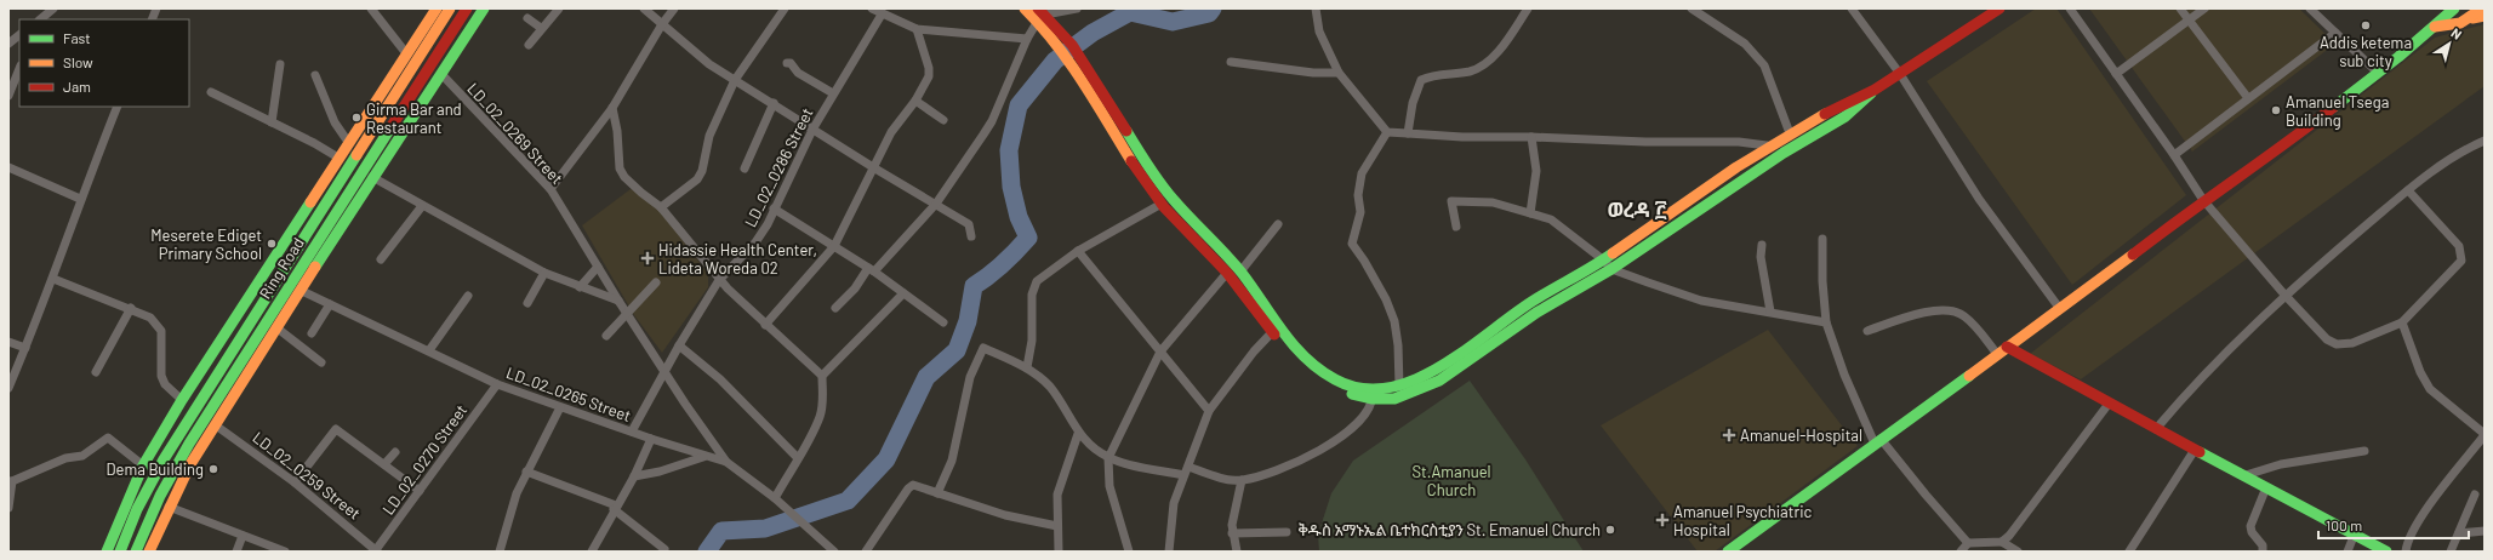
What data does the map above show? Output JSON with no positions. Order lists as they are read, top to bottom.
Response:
{
  "streets": {
    "main road": ["Ring Road"],
    "street": [
      "LD_02_0269 Street",
      "LD_02_0286 Street",
      "LD_02_0265 Street",
      "LD_02_0270 Street",
      "LD_02_0259 Street"
    ]
  },
  "crossings": [
    ["LD_02_0269 Street", "LD_02_0286 Street"],
    ["LD_02_0269 Street", "LD_02_0265 Street"],
    ["LD_02_0286 Street", "LD_02_0265 Street"],
    ["LD_02_0265 Street", "LD_02_0270 Street"],
    ["LD_02_0270 Street", "LD_02_0259 Street"]
  ],
  "districts": ["ወረዳ ፫"],
  "parks": ["St.Amanuel Church"],
  "places": {
    "other": [
      "Addis ketema sub city",
      "Amanuel Tsega Building",
      "Girma Bar and Restaurant",
      "Meserete Ediget Primary School",
      "Dema Building",
      "ቅዱስ አማኑኤል ቤተክርስቲያን St. Emanuel Church"
    ],
    "health": ["Hidassie Health Center, Lideta Woreda 02", "Amanuel-Hospital", "Amanuel Psychiatric Hospital"]
  },
  "legend": ["Fast", "Slow", "Jam"],
  "scale_bar": "100 m",
  "north": "top right"
}
